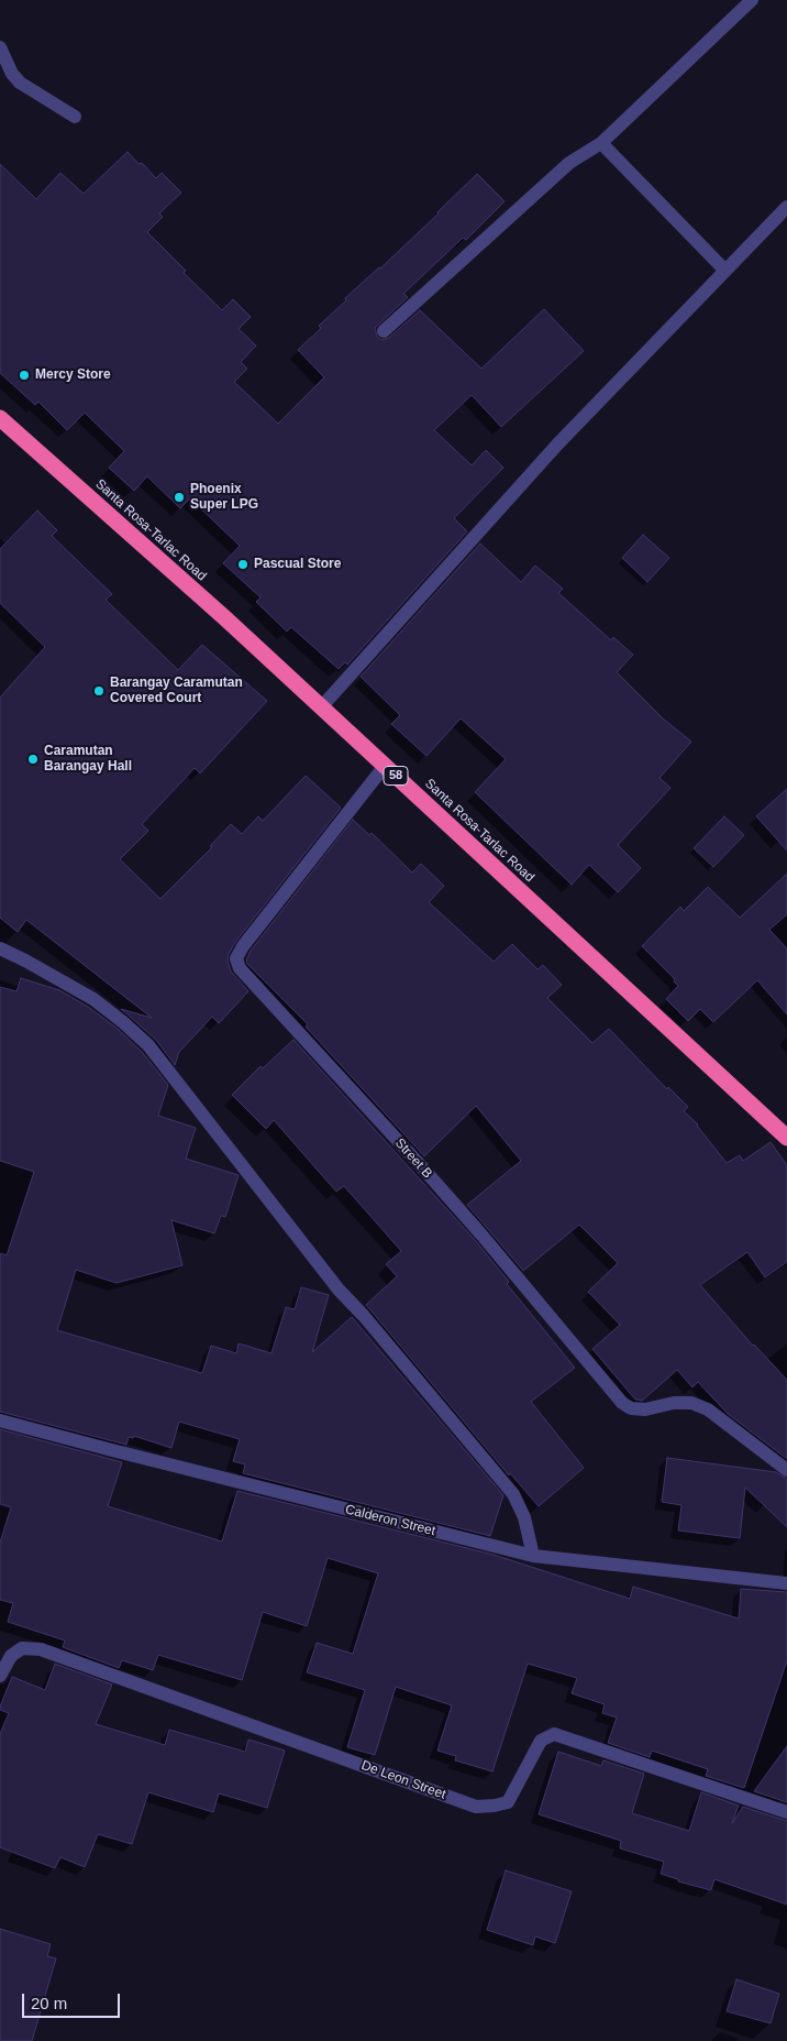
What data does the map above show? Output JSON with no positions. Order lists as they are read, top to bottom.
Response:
{
  "streets": {
    "highway": ["Santa Rosa-Tarlac Road", "58"],
    "street": ["Street B", "Calderon Street", "De Leon Street"]
  },
  "crossings": [
    ["Santa Rosa-Tarlac Road", "Street B"]
  ],
  "places": [
    "Mercy Store",
    "Phoenix Super LPG",
    "Pascual Store",
    "Barangay Caramutan Covered Court",
    "Caramutan Barangay Hall"
  ],
  "scale_bar": "20 m"
}
